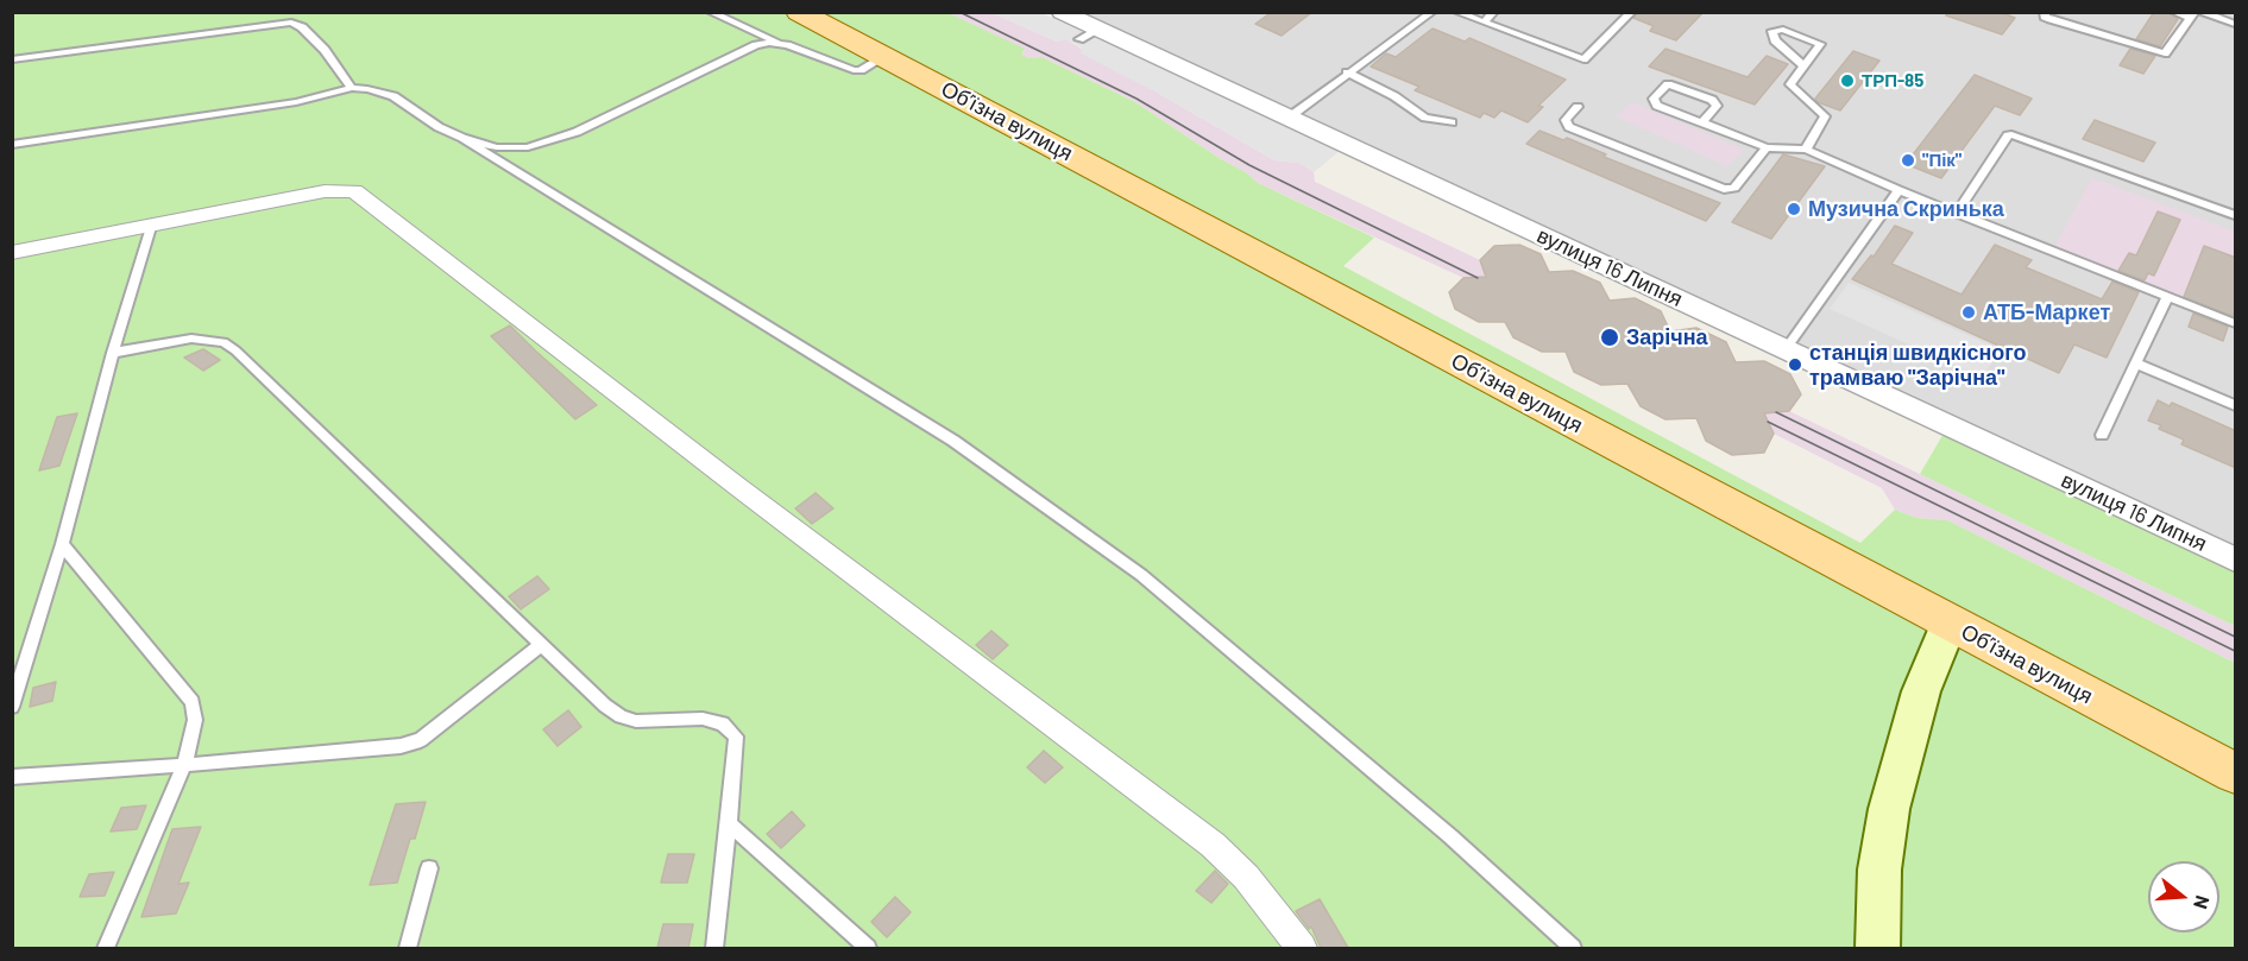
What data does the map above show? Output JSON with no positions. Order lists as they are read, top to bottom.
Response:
{
  "streets": {
    "main road": ["Обʼїзна вулиця"],
    "street": ["вулиця 16 Липня"]
  },
  "places": [
    "ТРП-85",
    "\"Пік\"",
    "Музична Скринька",
    "АТБ-Маркет",
    "Зарічна",
    "станція швидкісного трамваю \"Зарічна\""
  ],
  "north": "right"
}
